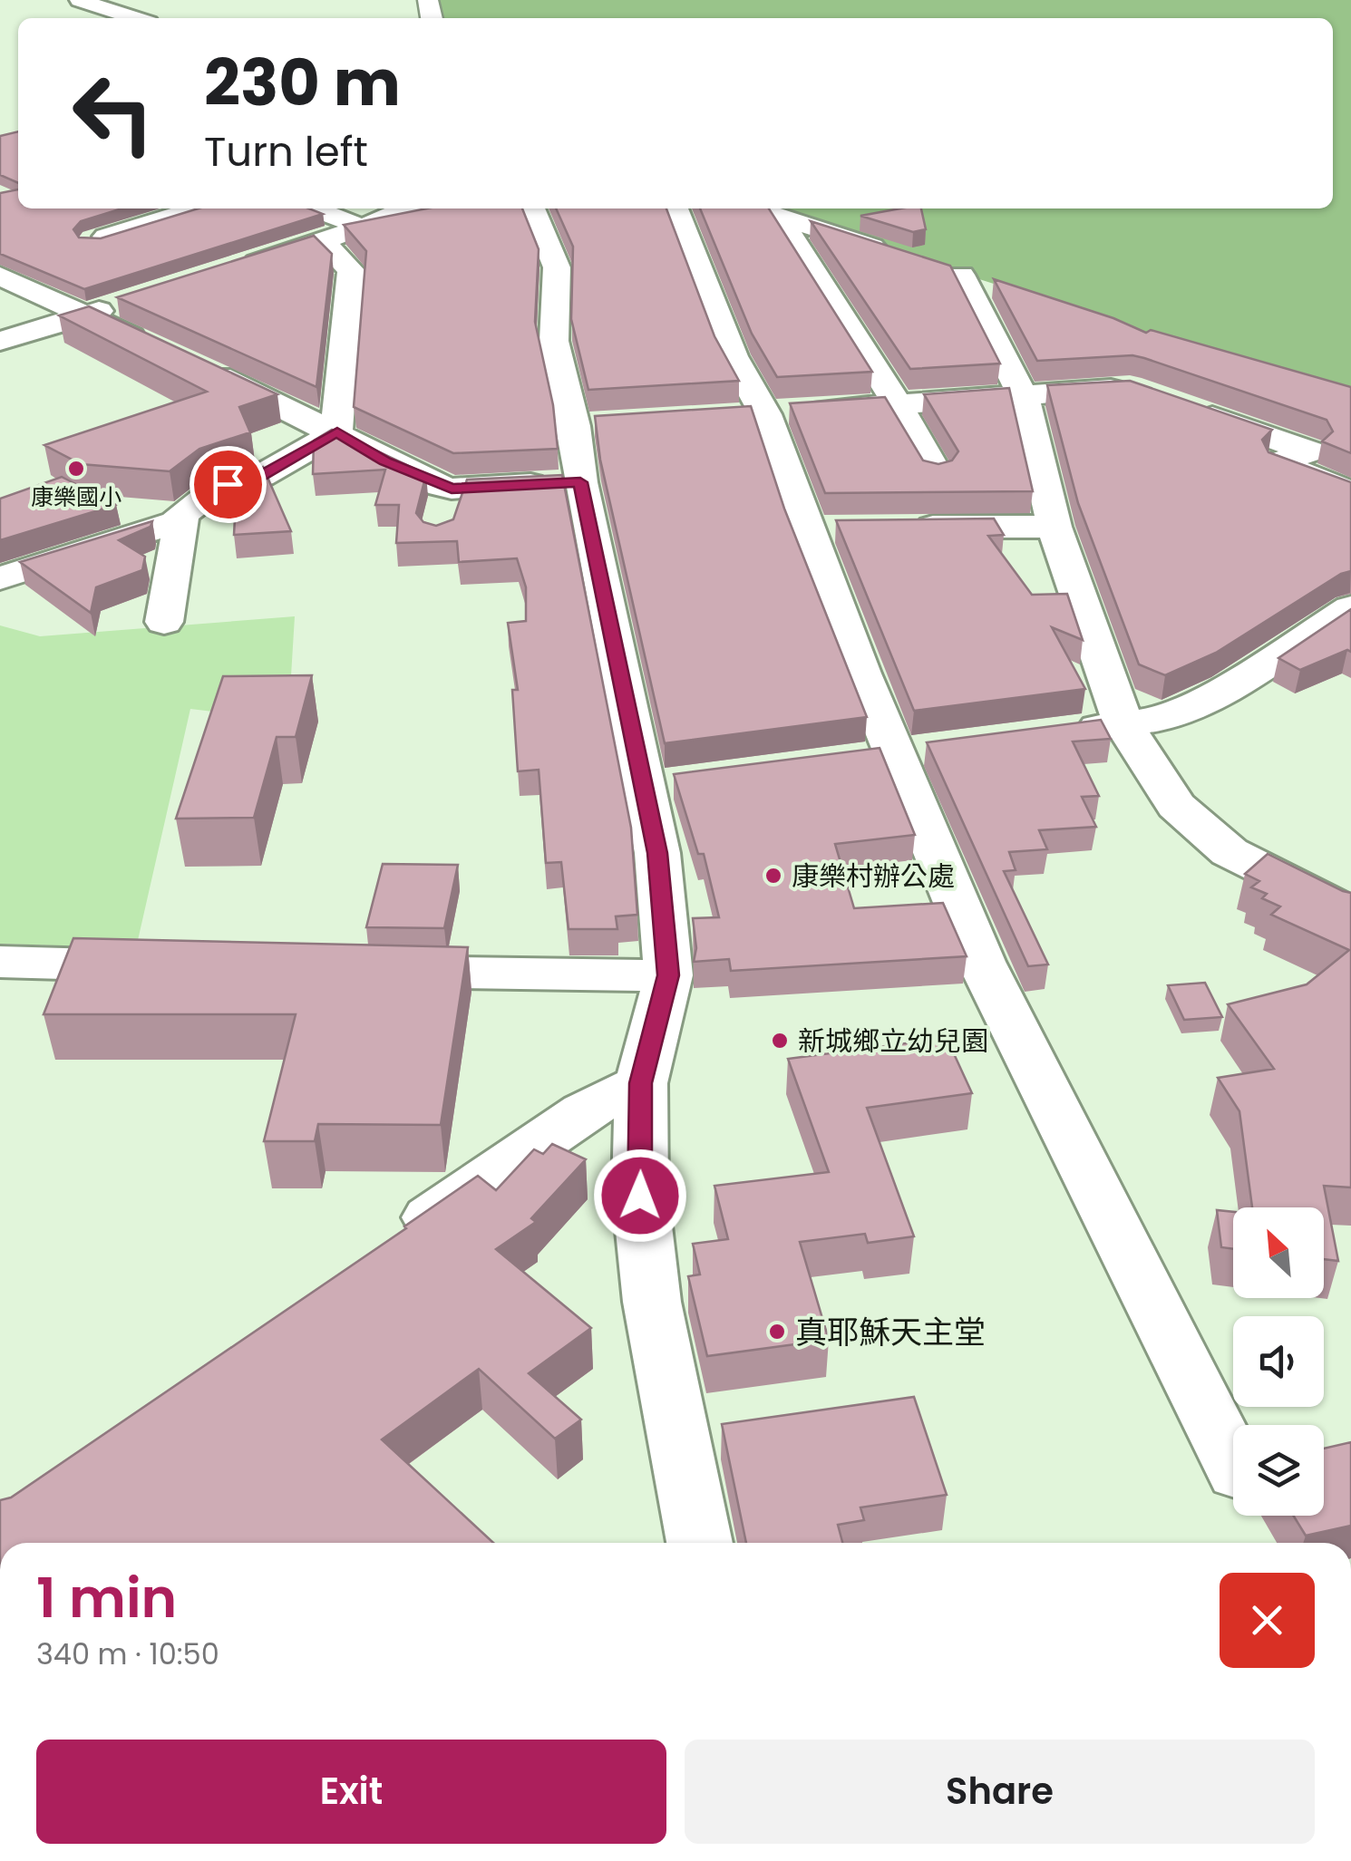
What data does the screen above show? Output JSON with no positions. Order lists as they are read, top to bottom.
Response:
{
  "places": [
    "康樂國小",
    "康樂村辦公處",
    "新城鄉立幼兒園",
    "真耶穌天主堂"
  ],
  "north": "top left",
  "page": {
    "turn": ["230 m", "Turn left"],
    "heading": ["1 min", "340 m · 10:50"],
    "buttons": ["Exit", "Share"]
  }
}
